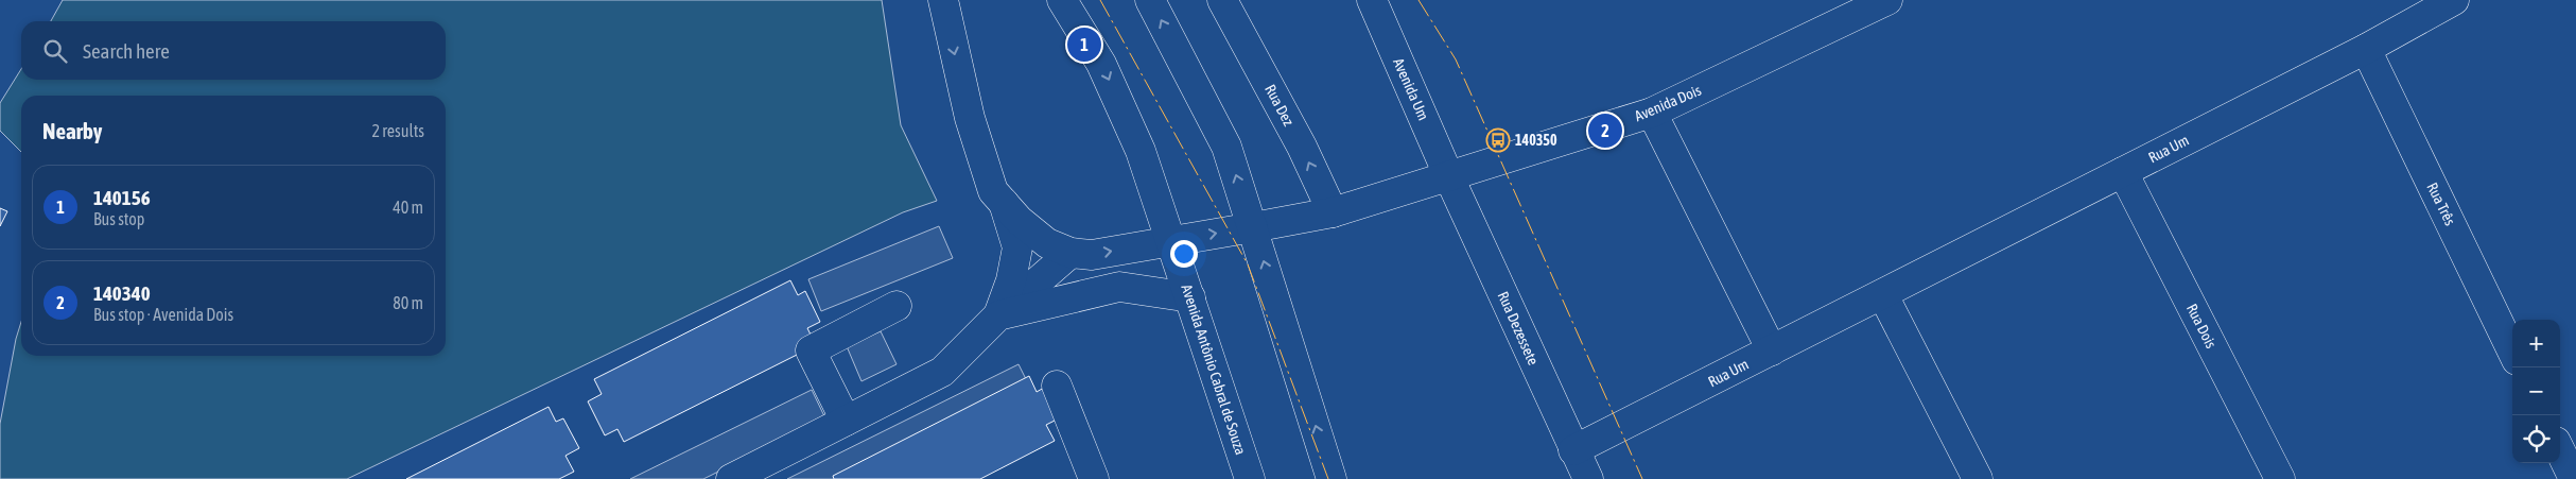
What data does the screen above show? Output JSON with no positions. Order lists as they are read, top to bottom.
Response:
{
  "streets": {
    "main road": [
      "Avenida Um",
      "Avenida Dois",
      "Rua Dez",
      "Rua Um",
      "Rua Três",
      "Rua Dois",
      "Rua Dezessete",
      "Avenida Antônio Cabral de Souza"
    ]
  },
  "crossings": [
    ["Avenida Um", "Avenida Dois"],
    ["Avenida Um", "Rua Dezessete"],
    ["Avenida Dois", "Rua Dez"],
    ["Avenida Dois", "Rua Dezessete"],
    ["Avenida Dois", "Avenida Antônio Cabral de Souza"],
    ["Rua Um", "Rua Três"],
    ["Rua Um", "Rua Dois"],
    ["Rua Um", "Rua Dezessete"]
  ],
  "places": {
    "bus stop": ["140350"]
  },
  "page": {
    "search": "Search here",
    "pins": ["1", "2"],
    "heading": ["Nearby", "2 results"],
    "list": [
      {
        "mark": "1",
        "name": "140156",
        "note": "Bus stop",
        "value": "40 m"
      },
      {
        "mark": "2",
        "name": "140340",
        "note": "Bus stop · Avenida Dois",
        "value": "80 m"
      }
    ],
    "map_buttons": ["+", "−"]
  }
}
